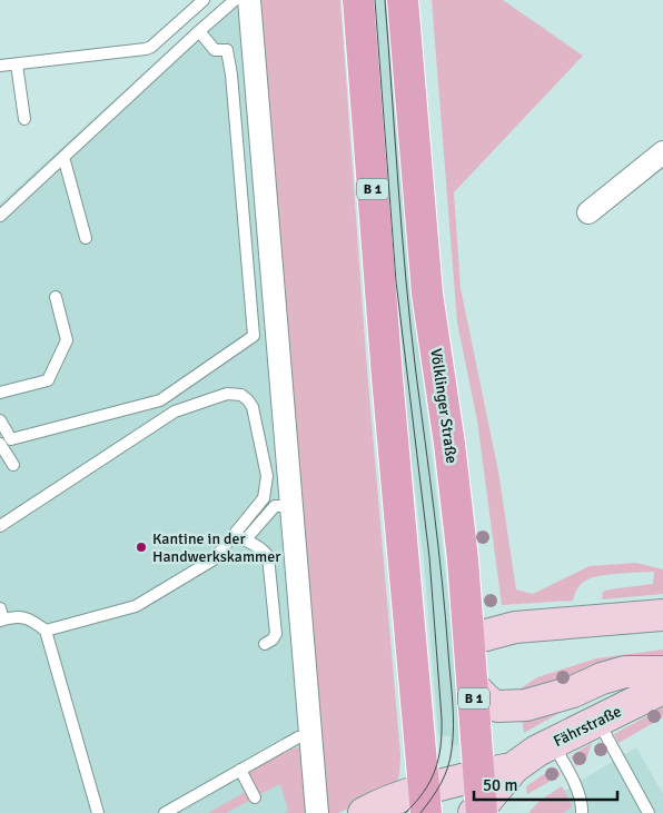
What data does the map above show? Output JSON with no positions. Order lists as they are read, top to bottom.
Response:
{
  "streets": {
    "main road": ["B 1", "Völklinger Straße"],
    "street": ["Fährstraße"]
  },
  "crossings": [
    ["B 1", "Fährstraße"],
    ["Völklinger Straße", "Fährstraße"]
  ],
  "places": ["Kantine in der Handwerkskammer"],
  "scale_bar": "50 m"
}
